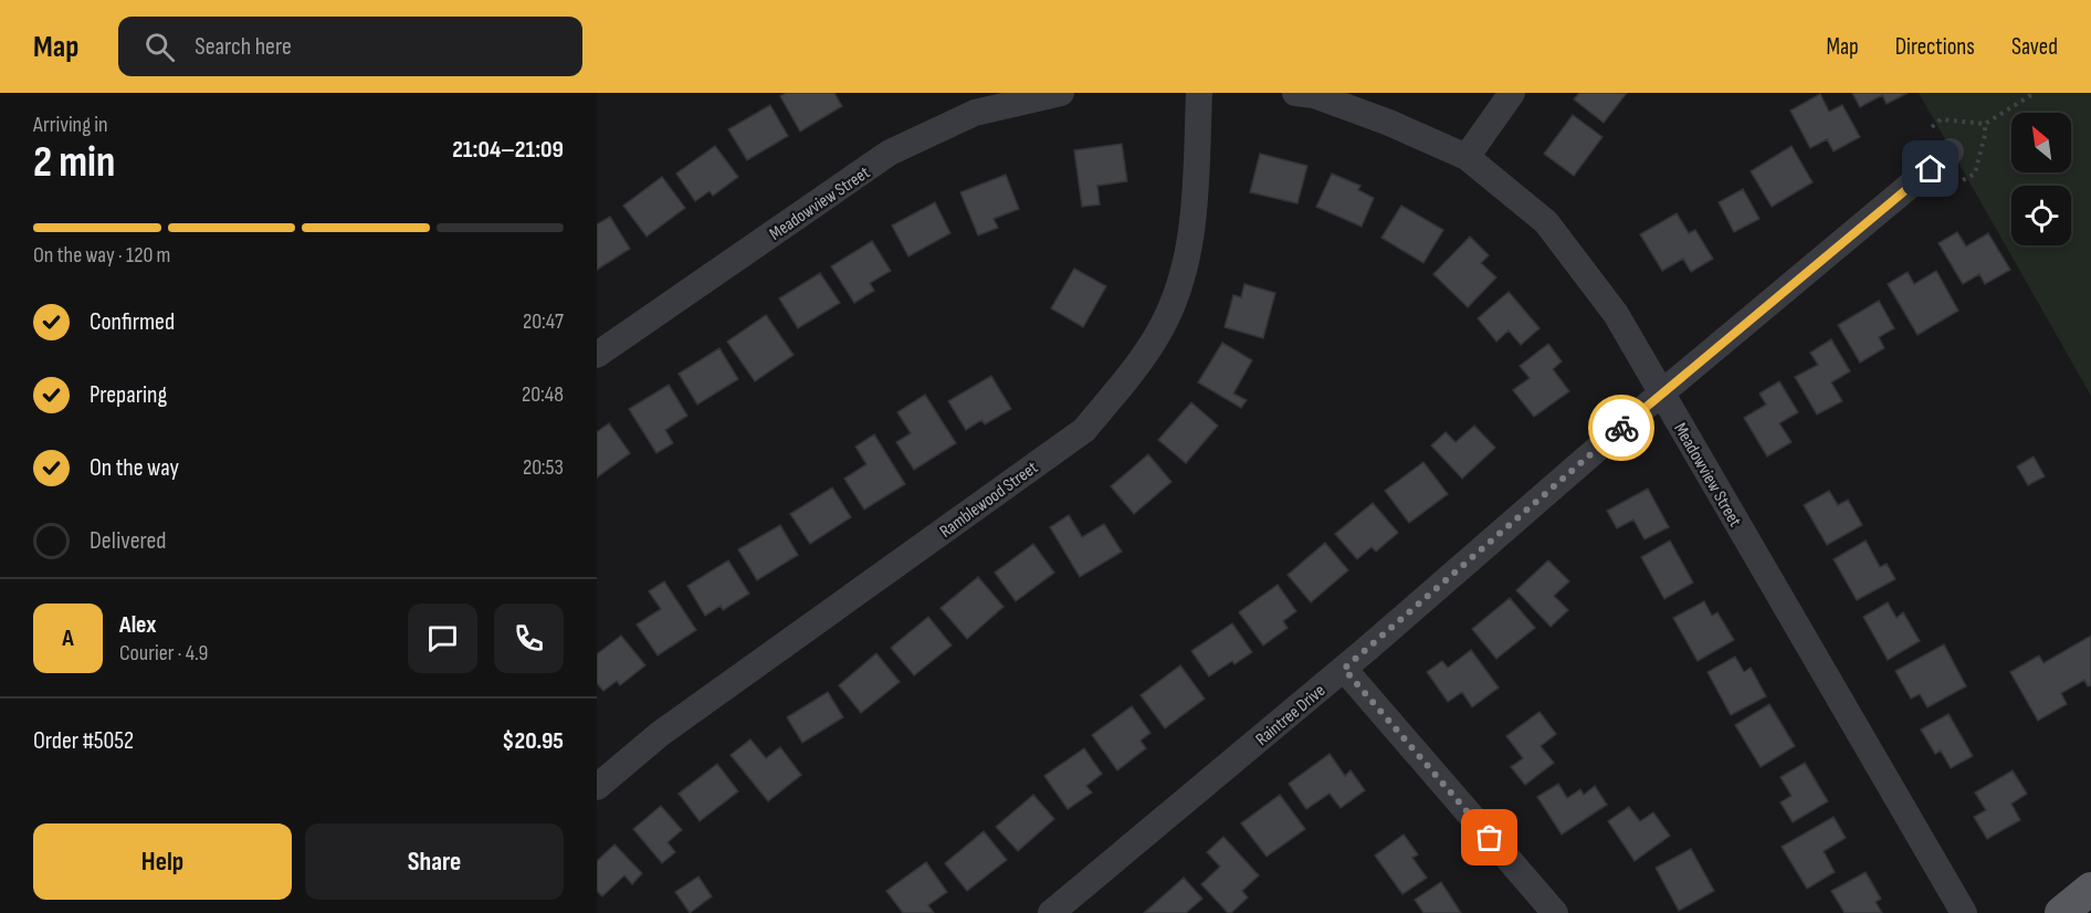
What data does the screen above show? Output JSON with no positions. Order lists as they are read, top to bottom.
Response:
{
  "streets": {
    "street": ["Meadowview Street", "Ramblewood Street", "Raintree Drive"]
  },
  "crossings": [
    ["Meadowview Street", "Raintree Drive"]
  ],
  "north": "top left",
  "page": {
    "header": "Map",
    "search": "Search here",
    "nav": ["Map", "Directions", "Saved"],
    "heading": ["2 min", "Arriving in", "21:04–21:09"],
    "panel": [
      "Alex",
      "Courier · 4.9",
      "Order #5052",
      "$20.95"
    ],
    "bar": "On the way · 120 m",
    "list": [
      ["Confirmed", "20:47"],
      ["Preparing", "20:48"],
      ["On the way", "20:53"],
      "Delivered"
    ],
    "round": "A",
    "buttons": ["Help", "Share"]
  }
}
